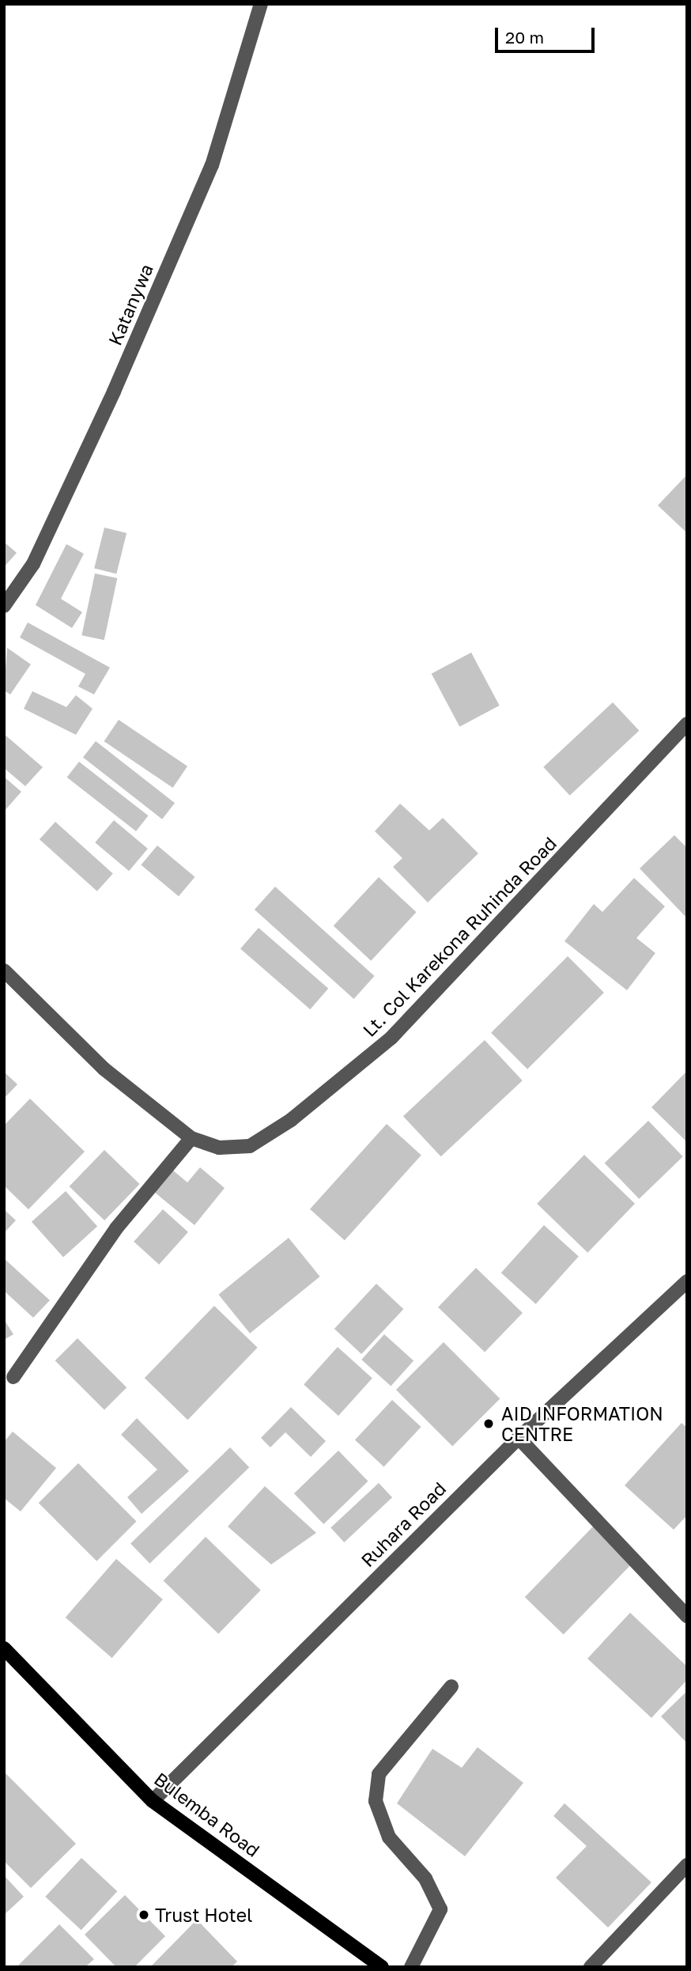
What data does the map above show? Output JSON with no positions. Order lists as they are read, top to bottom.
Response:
{
  "streets": {
    "main road": ["Bulemba Road"],
    "street": ["Katanywa", "Lt. Col Karekona Ruhinda Road", "Ruhara Road"]
  },
  "crossings": [
    ["Ruhara Road", "Bulemba Road"]
  ],
  "places": ["AID INFORMATION CENTRE", "Trust Hotel"],
  "scale_bar": "20 m"
}
